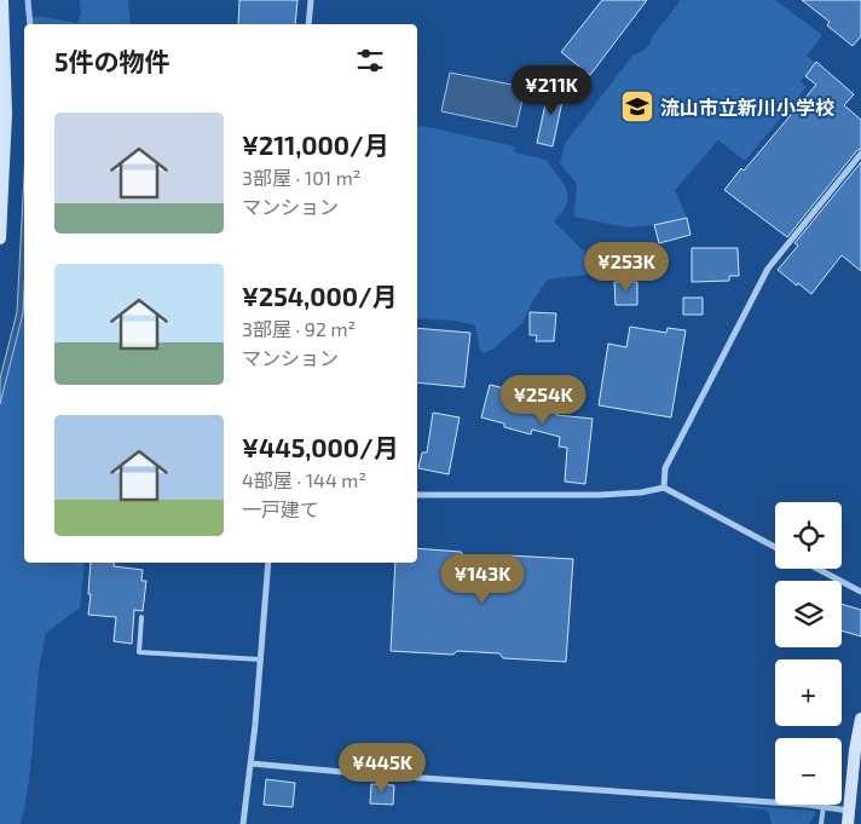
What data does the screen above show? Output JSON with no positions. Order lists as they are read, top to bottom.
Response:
{
  "places": {
    "school or university": ["流山市立新川小学校"]
  },
  "page": {
    "heading": "5件の物件",
    "price": [
      "¥211K",
      "¥253K",
      "¥254K",
      "¥143K",
      "¥445K"
    ],
    "list": [
      {
        "name": "¥211,000/月",
        "note": "3部屋 · 101 m² · マンション"
      },
      {
        "name": "¥254,000/月",
        "note": "3部屋 · 92 m² · マンション"
      },
      {
        "name": "¥445,000/月",
        "note": "4部屋 · 144 m² · 一戸建て"
      }
    ],
    "map_buttons": ["+", "−"]
  }
}
